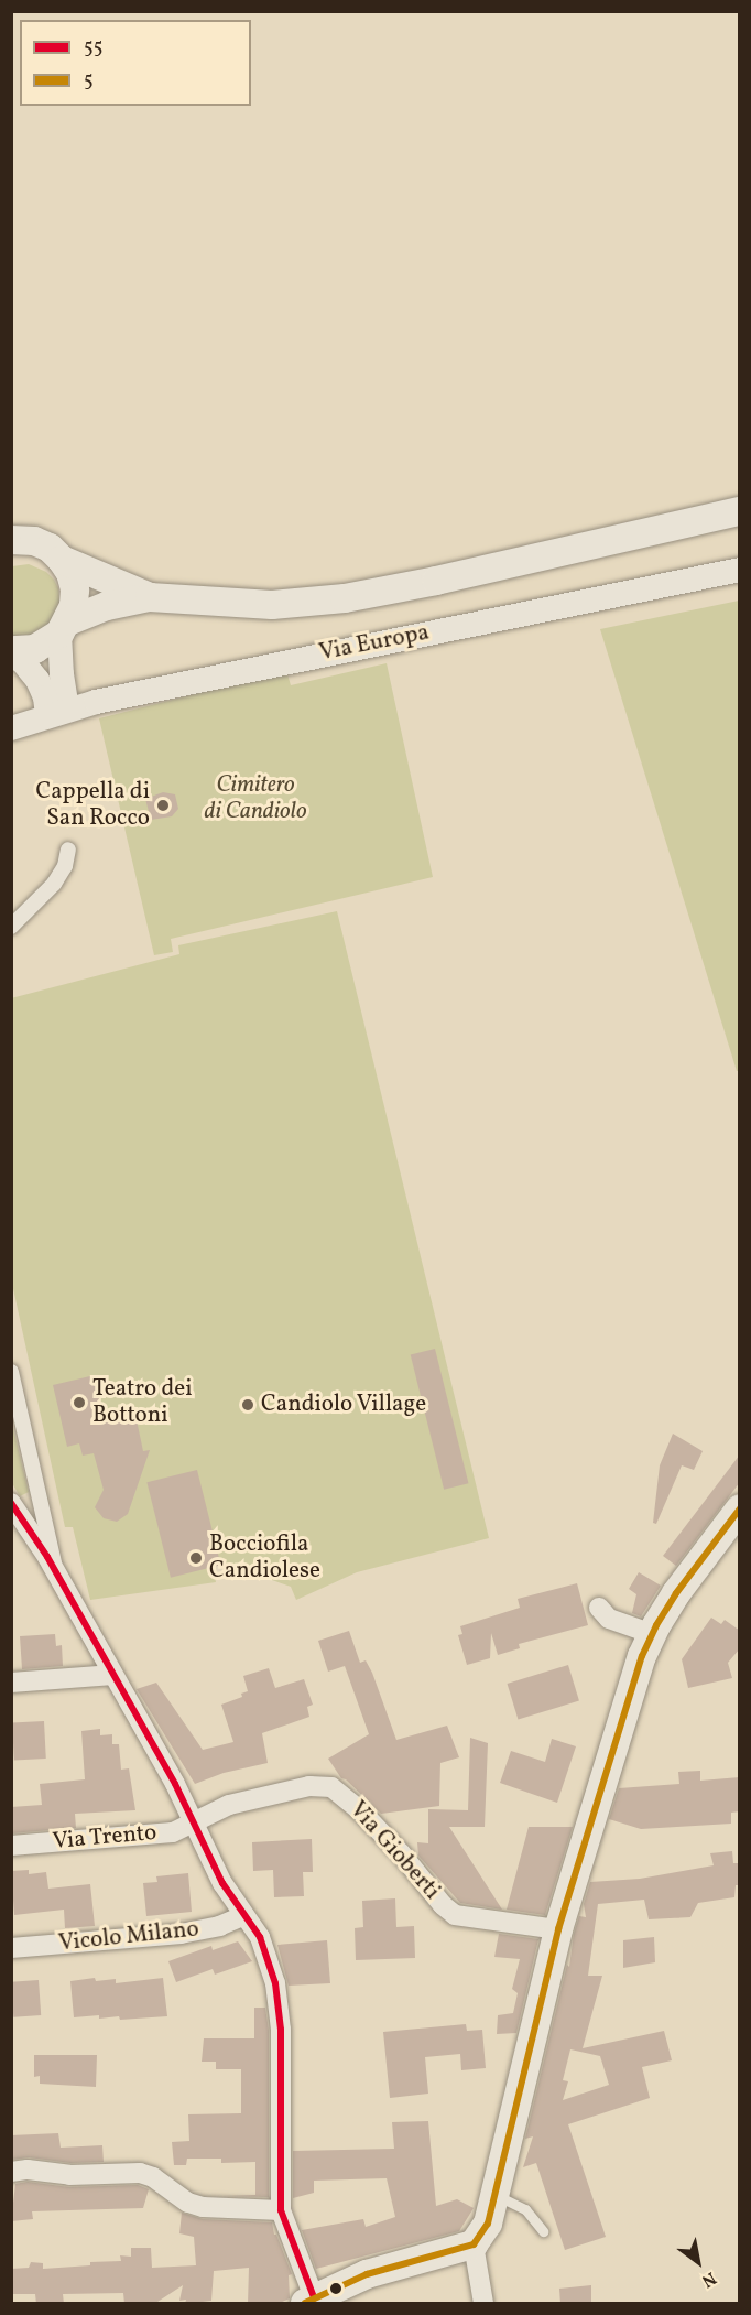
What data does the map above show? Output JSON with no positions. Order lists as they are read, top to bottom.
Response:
{
  "streets": {
    "street": [
      "Via Europa",
      "Via Trento",
      "Via Gioberti",
      "Vicolo Milano"
    ]
  },
  "crossings": [
    ["Via Trento", "Via Gioberti"]
  ],
  "parks": ["Cimitero di Candiolo"],
  "places": [
    "Cappella di San Rocco",
    "Teatro dei Bottoni",
    "Candiolo Village",
    "Bocciofila Candiolese"
  ],
  "lines": ["transit line 55", "transit line 5"],
  "legend": ["55", "5"],
  "north": "bottom right"
}
